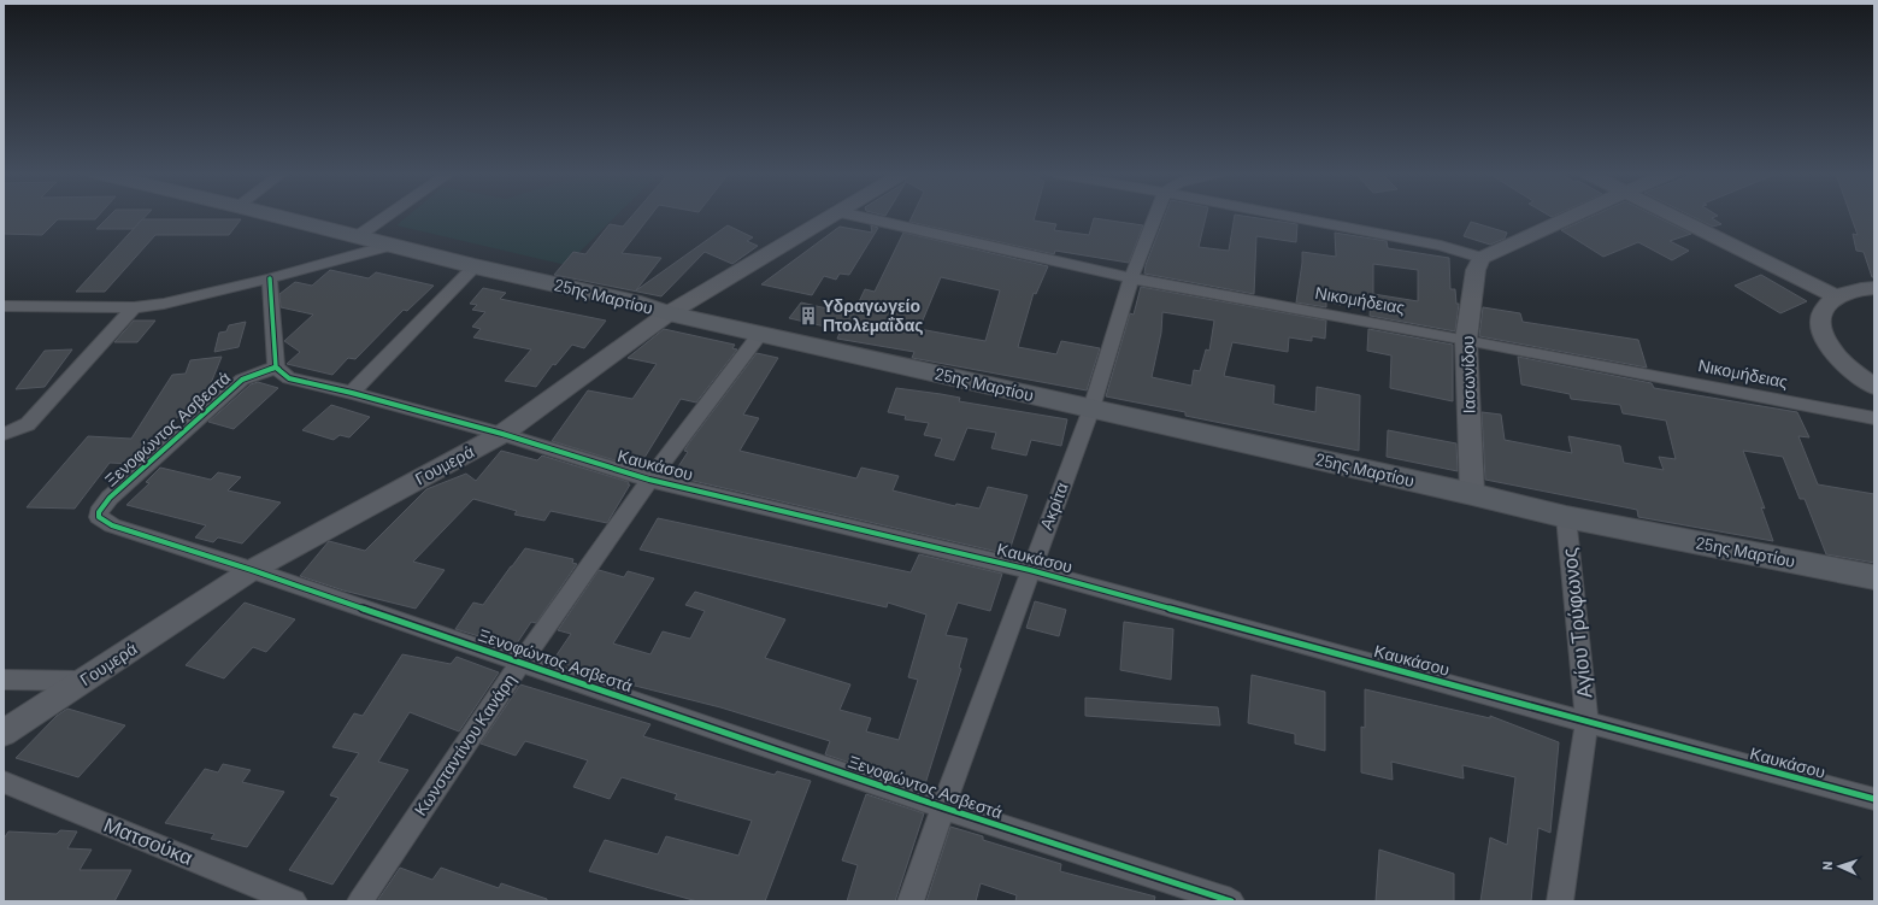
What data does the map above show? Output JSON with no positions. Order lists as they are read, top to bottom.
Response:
{
  "streets": {
    "main road": ["25ης Μαρτίου"],
    "street": [
      "Νικομήδειας",
      "Ιασωνίδου",
      "Ξενοφώντος Ασβεστά",
      "Γουμερά",
      "Καυκάσου",
      "Ακρίτα",
      "Αγίου Τρύφωνος",
      "Κωνσταντίνου Κανάρη",
      "Ματσούκα"
    ]
  },
  "crossings": [
    ["25ης Μαρτίου", "Ιασωνίδου"],
    ["25ης Μαρτίου", "Γουμερά"],
    ["25ης Μαρτίου", "Ακρίτα"],
    ["25ης Μαρτίου", "Αγίου Τρύφωνος"],
    ["25ης Μαρτίου", "Κωνσταντίνου Κανάρη"],
    ["Νικομήδειας", "Ιασωνίδου"],
    ["Νικομήδειας", "Ακρίτα"],
    ["Ξενοφώντος Ασβεστά", "Γουμερά"],
    ["Ξενοφώντος Ασβεστά", "Καυκάσου"],
    ["Ξενοφώντος Ασβεστά", "Ακρίτα"],
    ["Ξενοφώντος Ασβεστά", "Κωνσταντίνου Κανάρη"],
    ["Γουμερά", "Καυκάσου"],
    ["Καυκάσου", "Ακρίτα"],
    ["Καυκάσου", "Αγίου Τρύφωνος"],
    ["Καυκάσου", "Κωνσταντίνου Κανάρη"]
  ],
  "places": {
    "building": ["Υδραγωγείο Πτολεμαΐδας"]
  },
  "north": "left"
}
